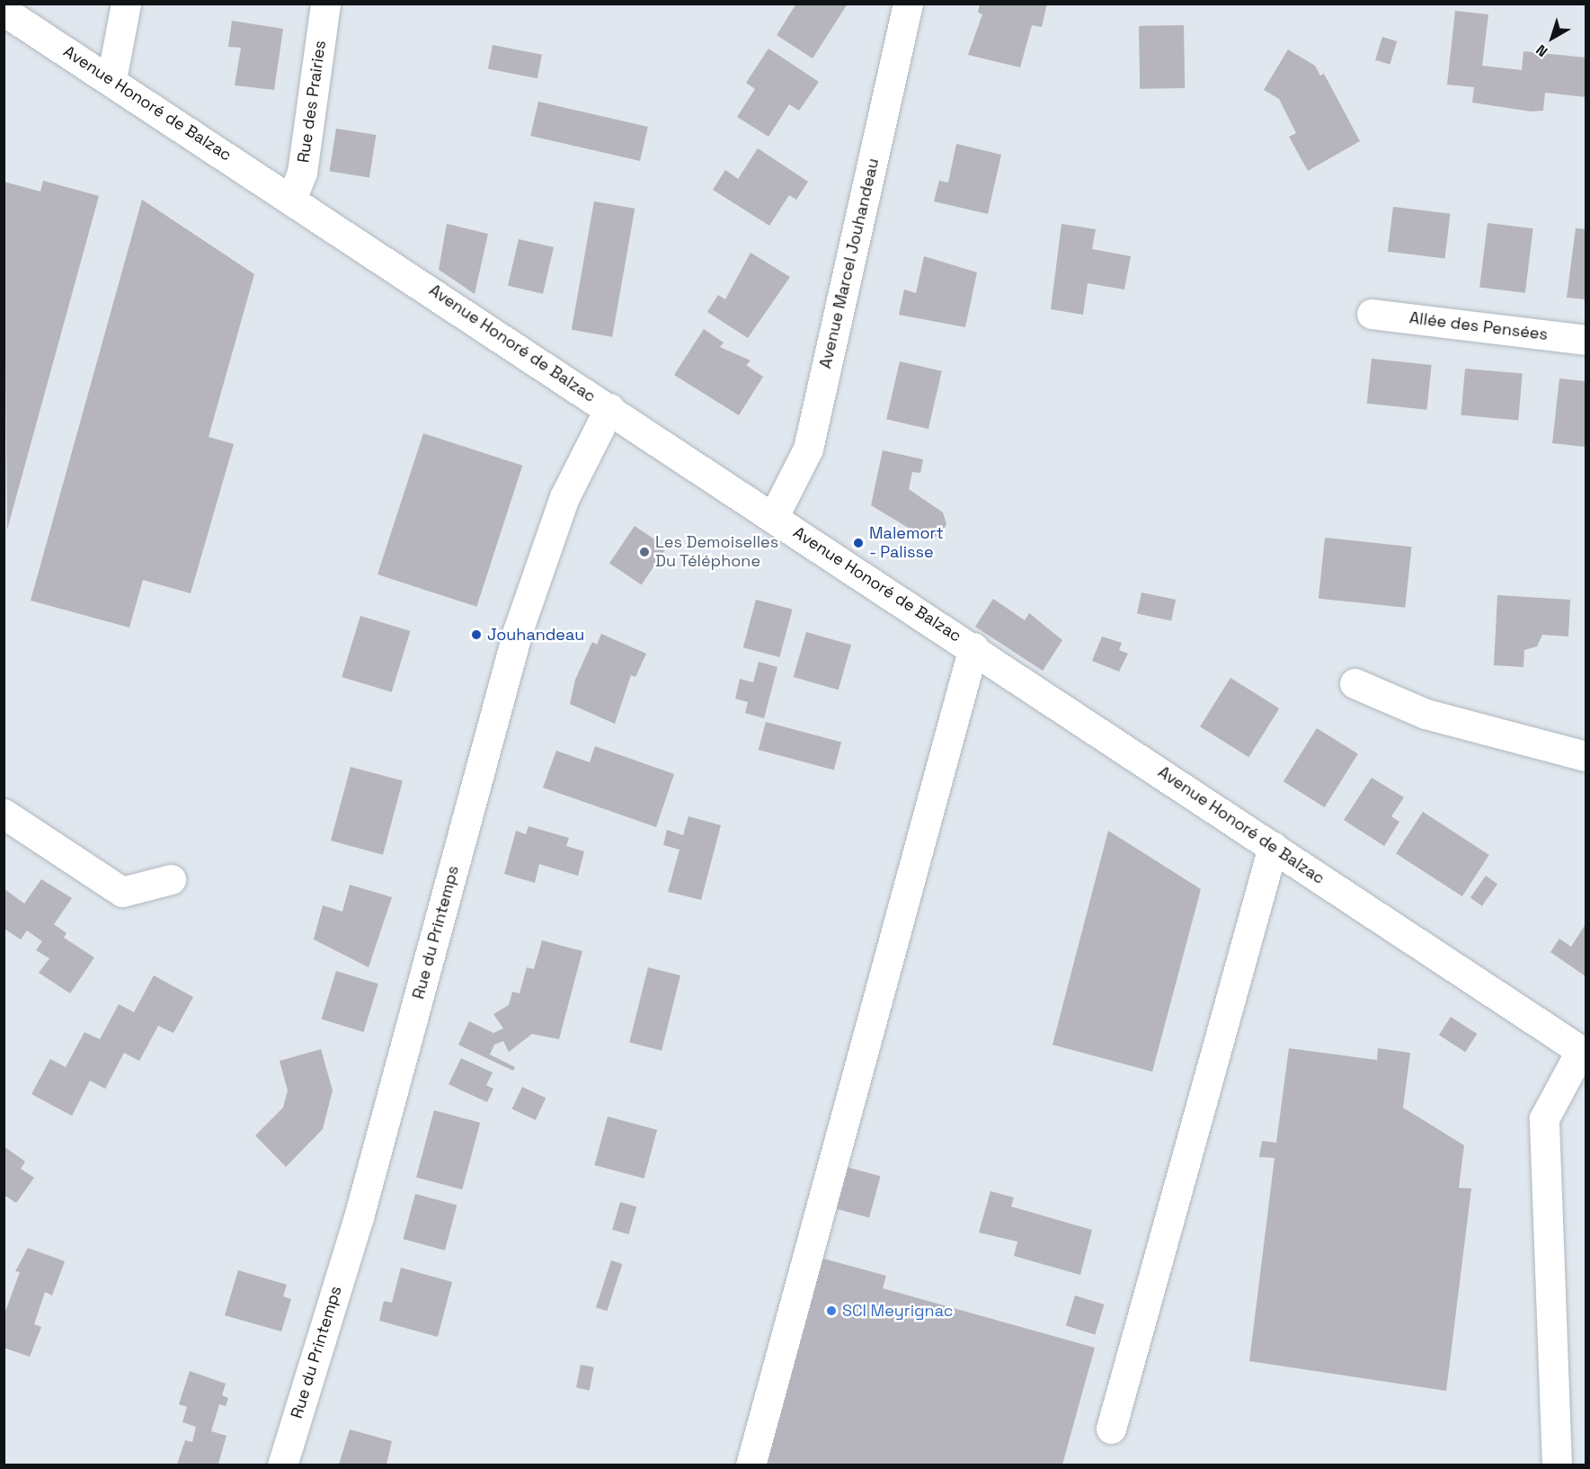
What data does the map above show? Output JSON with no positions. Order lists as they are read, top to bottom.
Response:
{
  "streets": {
    "street": [
      "Rue des Prairies",
      "Avenue Honoré de Balzac",
      "Avenue Marcel Jouhandeau",
      "Allée des Pensées",
      "Rue du Printemps"
    ]
  },
  "crossings": [
    ["Rue des Prairies", "Avenue Honoré de Balzac"],
    ["Avenue Honoré de Balzac", "Avenue Marcel Jouhandeau"],
    ["Avenue Honoré de Balzac", "Rue du Printemps"]
  ],
  "places": [
    "Malemort - Palisse",
    "Les Demoiselles Du Téléphone",
    "Jouhandeau",
    "SCI Meyrignac"
  ],
  "north": "bottom left"
}
